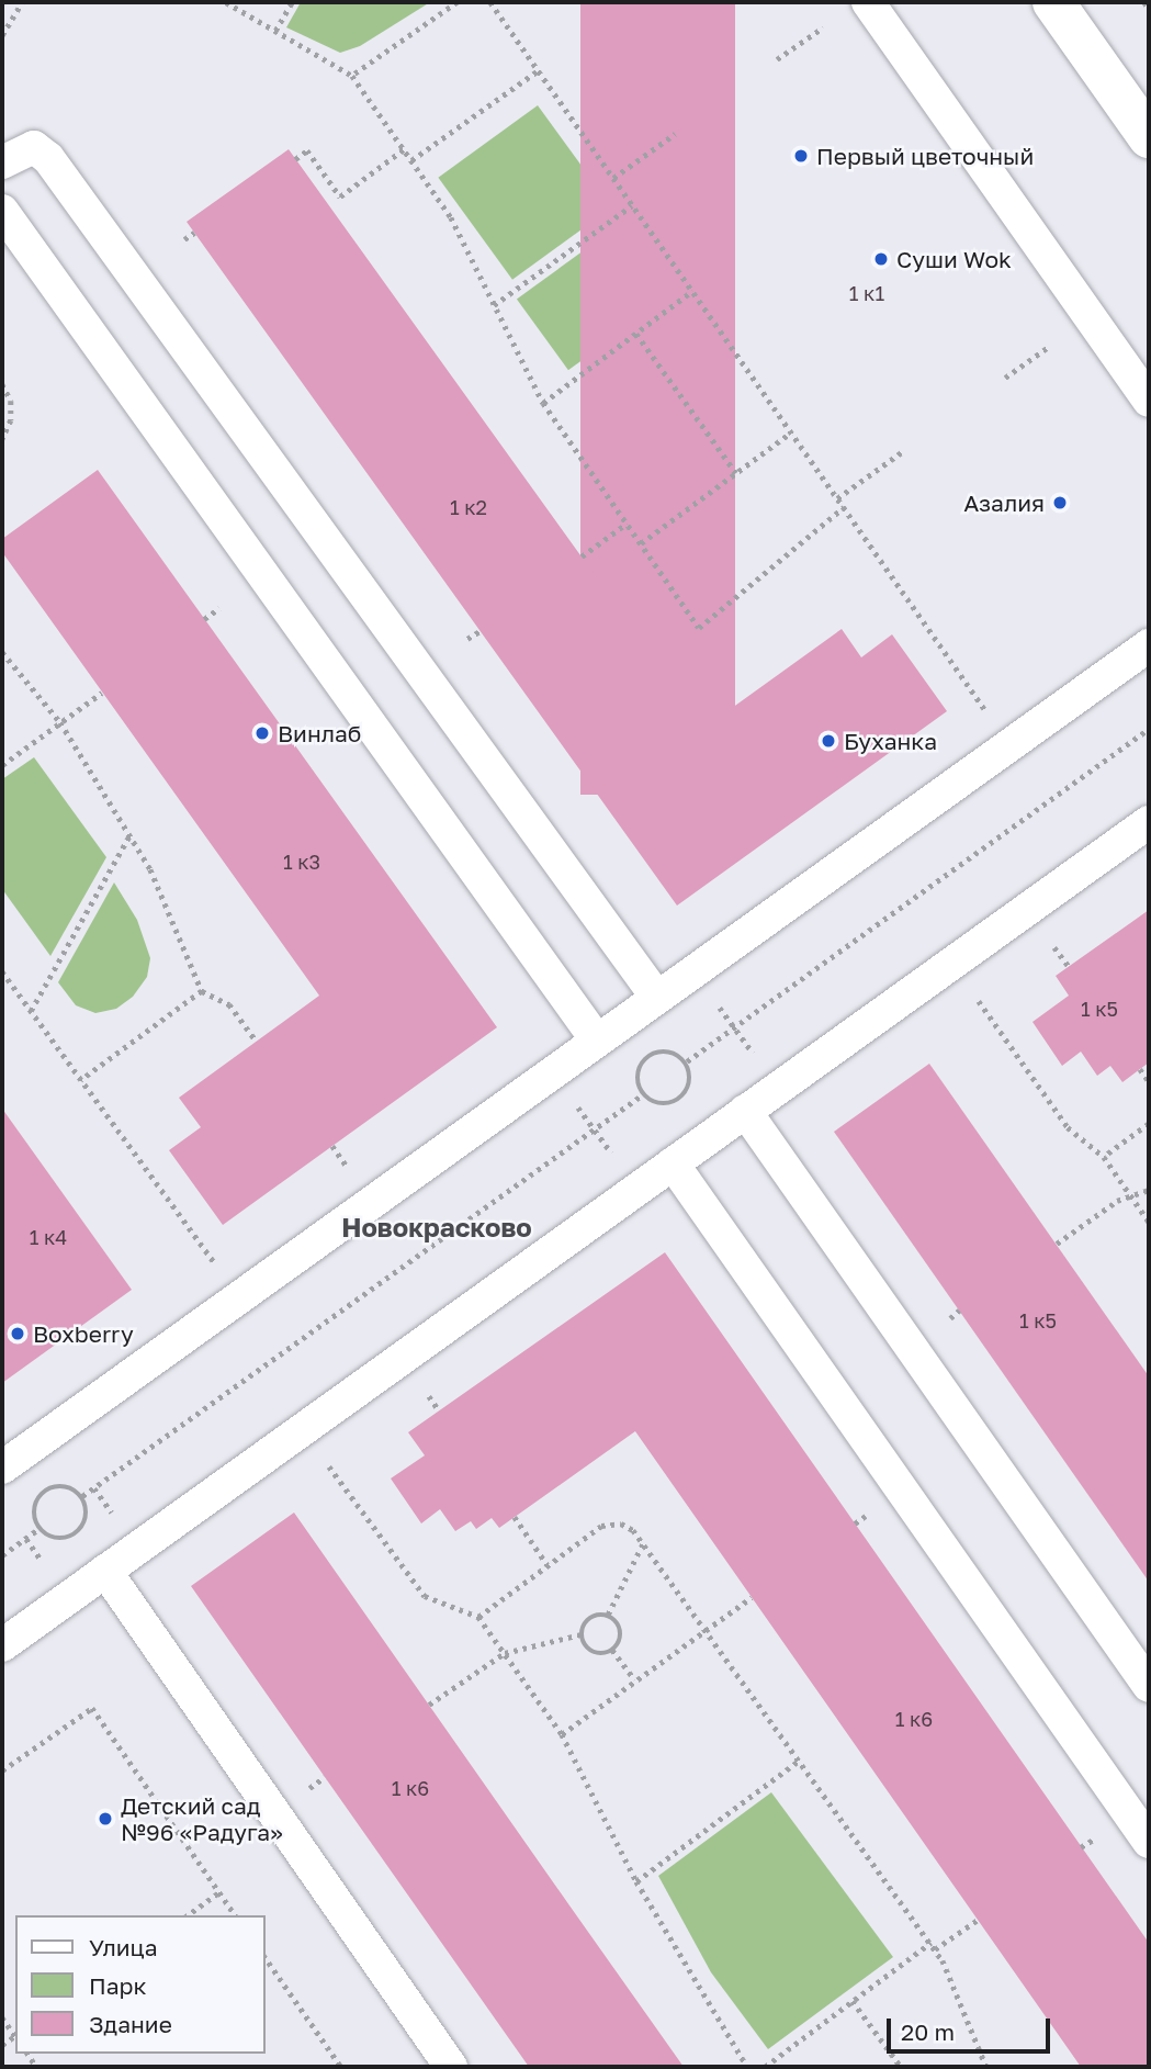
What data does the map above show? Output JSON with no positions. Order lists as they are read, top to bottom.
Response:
{
  "districts": ["Новокрасково"],
  "places": [
    "Первый цветочный",
    "Суши Wok",
    "Азалия",
    "Винлаб",
    "Буханка",
    "Boxberry",
    "Детский сад №96 «Радуга»"
  ],
  "house_numbers": [
    "1 к1",
    "1 к2",
    "1 к3",
    "1 к5",
    "1 к4",
    "1 к5",
    "1 к6",
    "1 к6"
  ],
  "legend": ["Улица", "Парк", "Здание"],
  "scale_bar": "20 m"
}
